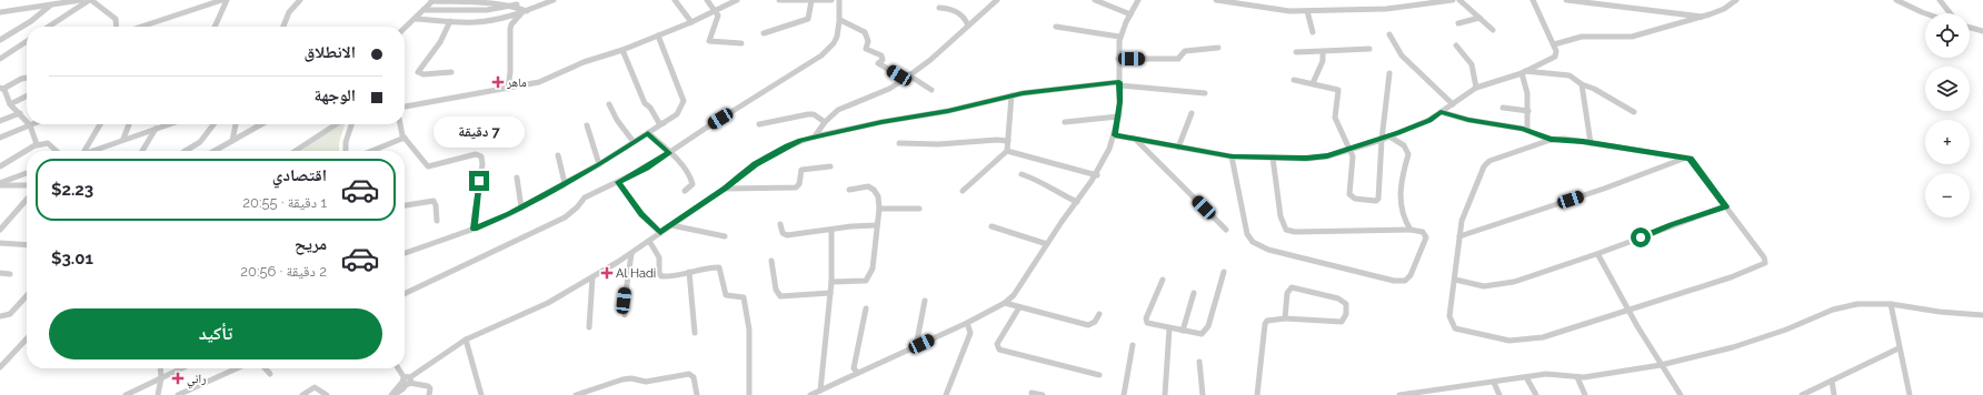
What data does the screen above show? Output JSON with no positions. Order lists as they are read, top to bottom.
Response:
{
  "places": {
    "health": ["ماهر", "Al Hadi", "راني"]
  },
  "page": {
    "map_buttons": ["+", "−"],
    "banner": ["الانطلاق", "الوجهة"],
    "bubble": "7 دقيقة",
    "list": [
      {
        "name": "اقتصادي",
        "note": "1 دقيقة · 20:55",
        "value": "$2.23"
      },
      {
        "name": "مريح",
        "note": "2 دقيقة · 20:56",
        "value": "$3.01"
      }
    ],
    "buttons": "تأكيد"
  }
}
